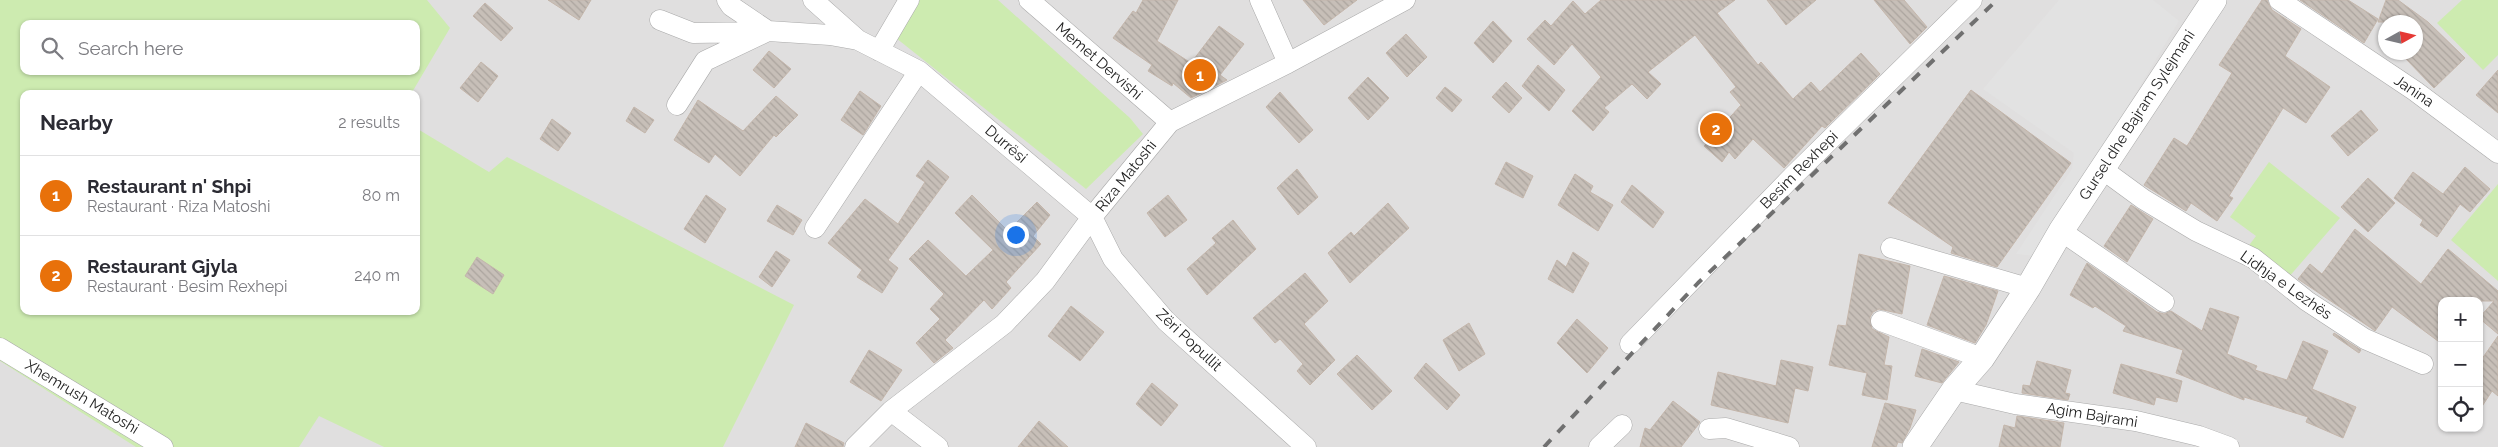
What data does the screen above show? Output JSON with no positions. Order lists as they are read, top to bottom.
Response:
{
  "streets": {
    "street": [
      "Memet Dervishi",
      "Janina",
      "Gursel dhe Bajram Sylejmani",
      "Durrësi",
      "Besim Rexhepi",
      "Riza Matoshi",
      "Lidhja e Lezhës",
      "Zëri Popullit",
      "Xhemrush Matoshi",
      "Agim Bajrami"
    ]
  },
  "crossings": [
    ["Memet Dervishi", "Riza Matoshi"],
    ["Gursel dhe Bajram Sylejmani", "Lidhja e Lezhës"],
    ["Gursel dhe Bajram Sylejmani", "Agim Bajrami"],
    ["Durrësi", "Riza Matoshi"],
    ["Durrësi", "Zëri Popullit"],
    ["Riza Matoshi", "Zëri Popullit"]
  ],
  "north": "right",
  "page": {
    "search": "Search here",
    "pins": ["1", "2"],
    "heading": ["Nearby", "2 results"],
    "list": [
      {
        "mark": "1",
        "name": "Restaurant n' Shpi",
        "note": "Restaurant · Riza Matoshi",
        "value": "80 m"
      },
      {
        "mark": "2",
        "name": "Restaurant Gjyla",
        "note": "Restaurant · Besim Rexhepi",
        "value": "240 m"
      }
    ],
    "map_buttons": ["+", "−"]
  }
}
